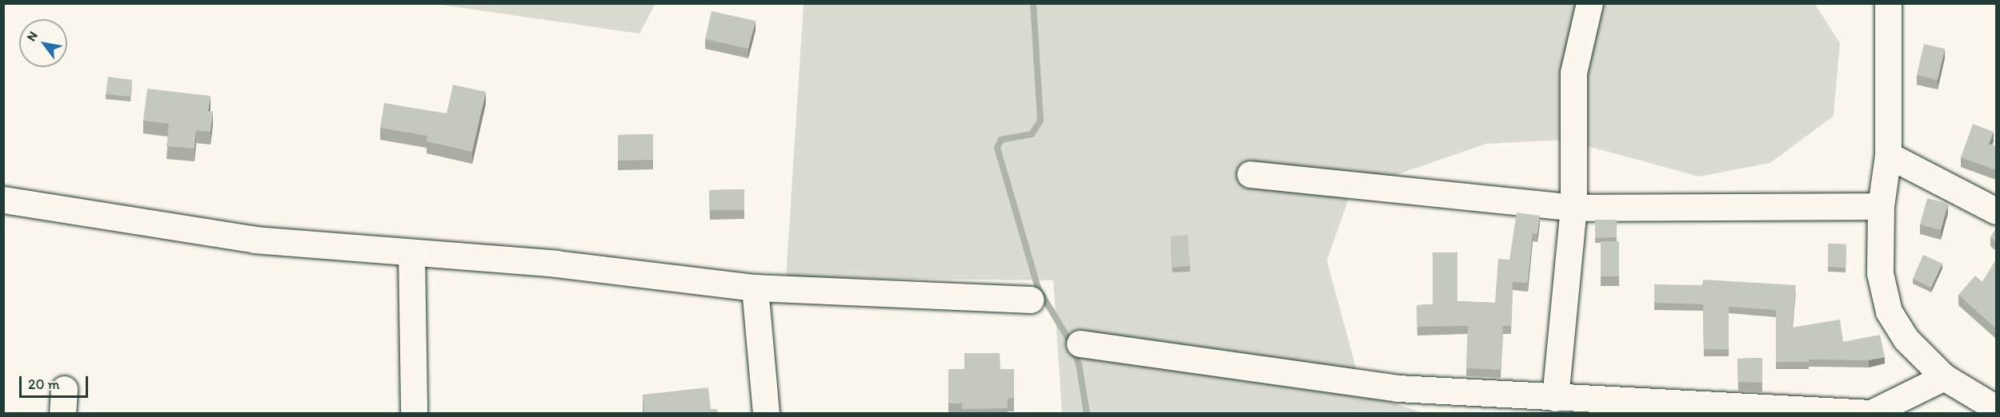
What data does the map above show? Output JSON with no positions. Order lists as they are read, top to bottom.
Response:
{
  "scale_bar": "20 m",
  "north": "top left"
}
